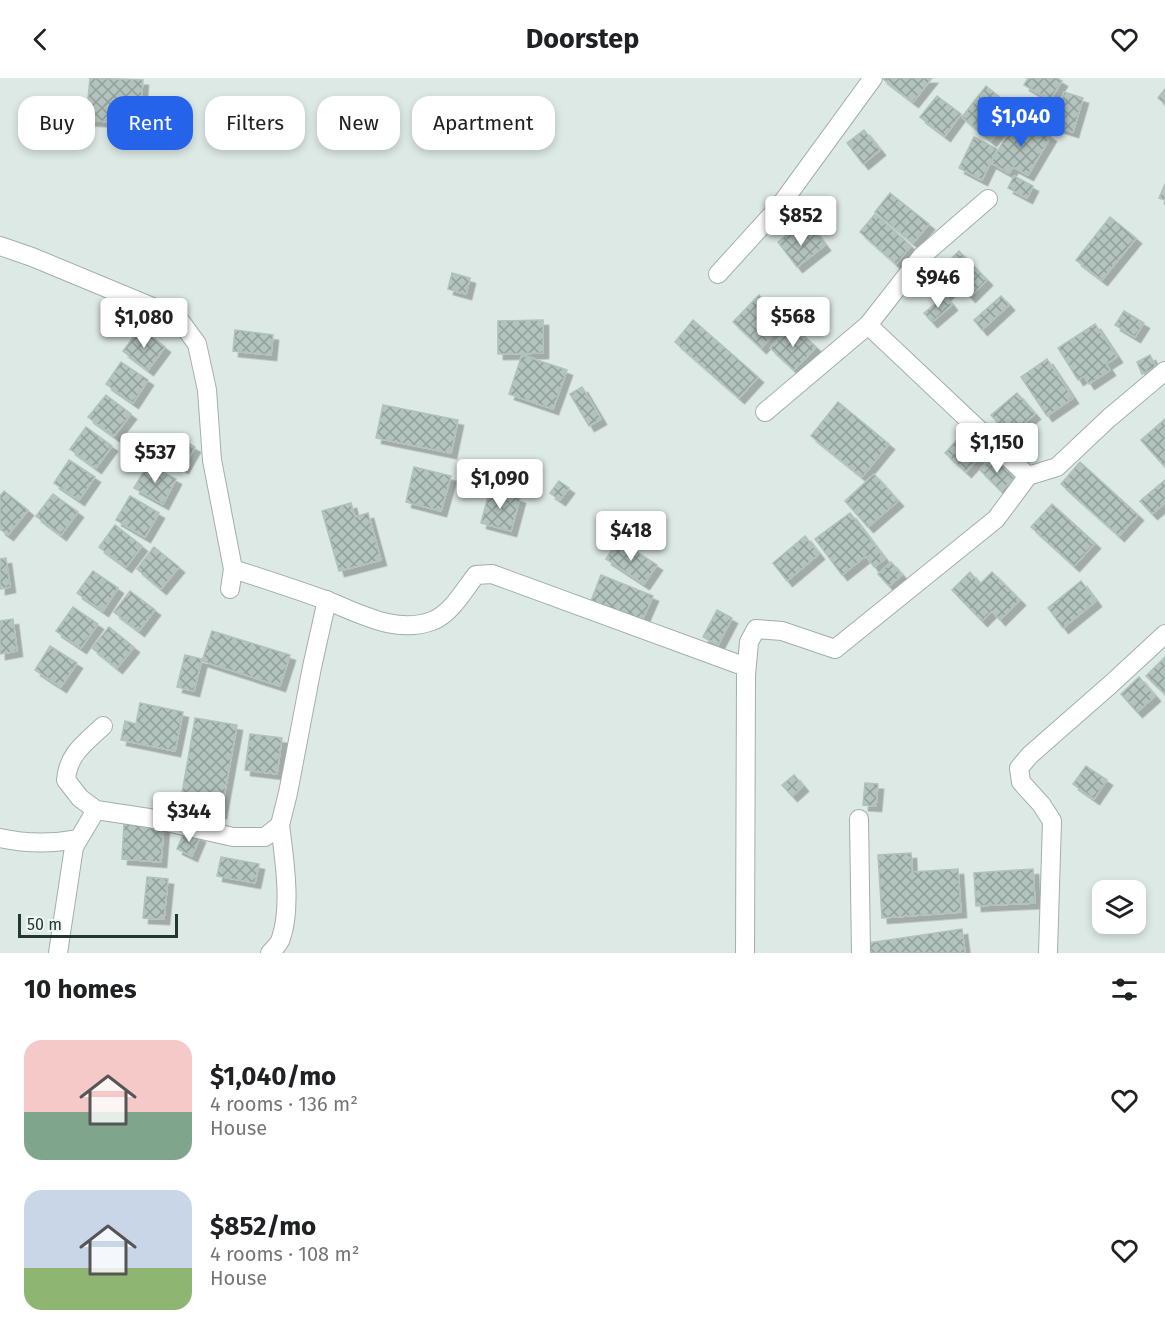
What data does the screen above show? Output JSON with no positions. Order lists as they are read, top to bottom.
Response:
{
  "scale_bar": "50 m",
  "page": {
    "header": "Doorstep",
    "chip": [
      "Buy",
      "Rent",
      "Filters",
      "New",
      "Apartment"
    ],
    "price": [
      "$1,040",
      "$852",
      "$946",
      "$568",
      "$1,080",
      "$1,150",
      "$537",
      "$1,090",
      "$418",
      "$344"
    ],
    "scale": "50 m",
    "heading": "10 homes",
    "list": [
      {
        "name": "$1,040/mo",
        "note": "4 rooms · 136 m² · House"
      },
      {
        "name": "$852/mo",
        "note": "4 rooms · 108 m² · House"
      }
    ]
  }
}
